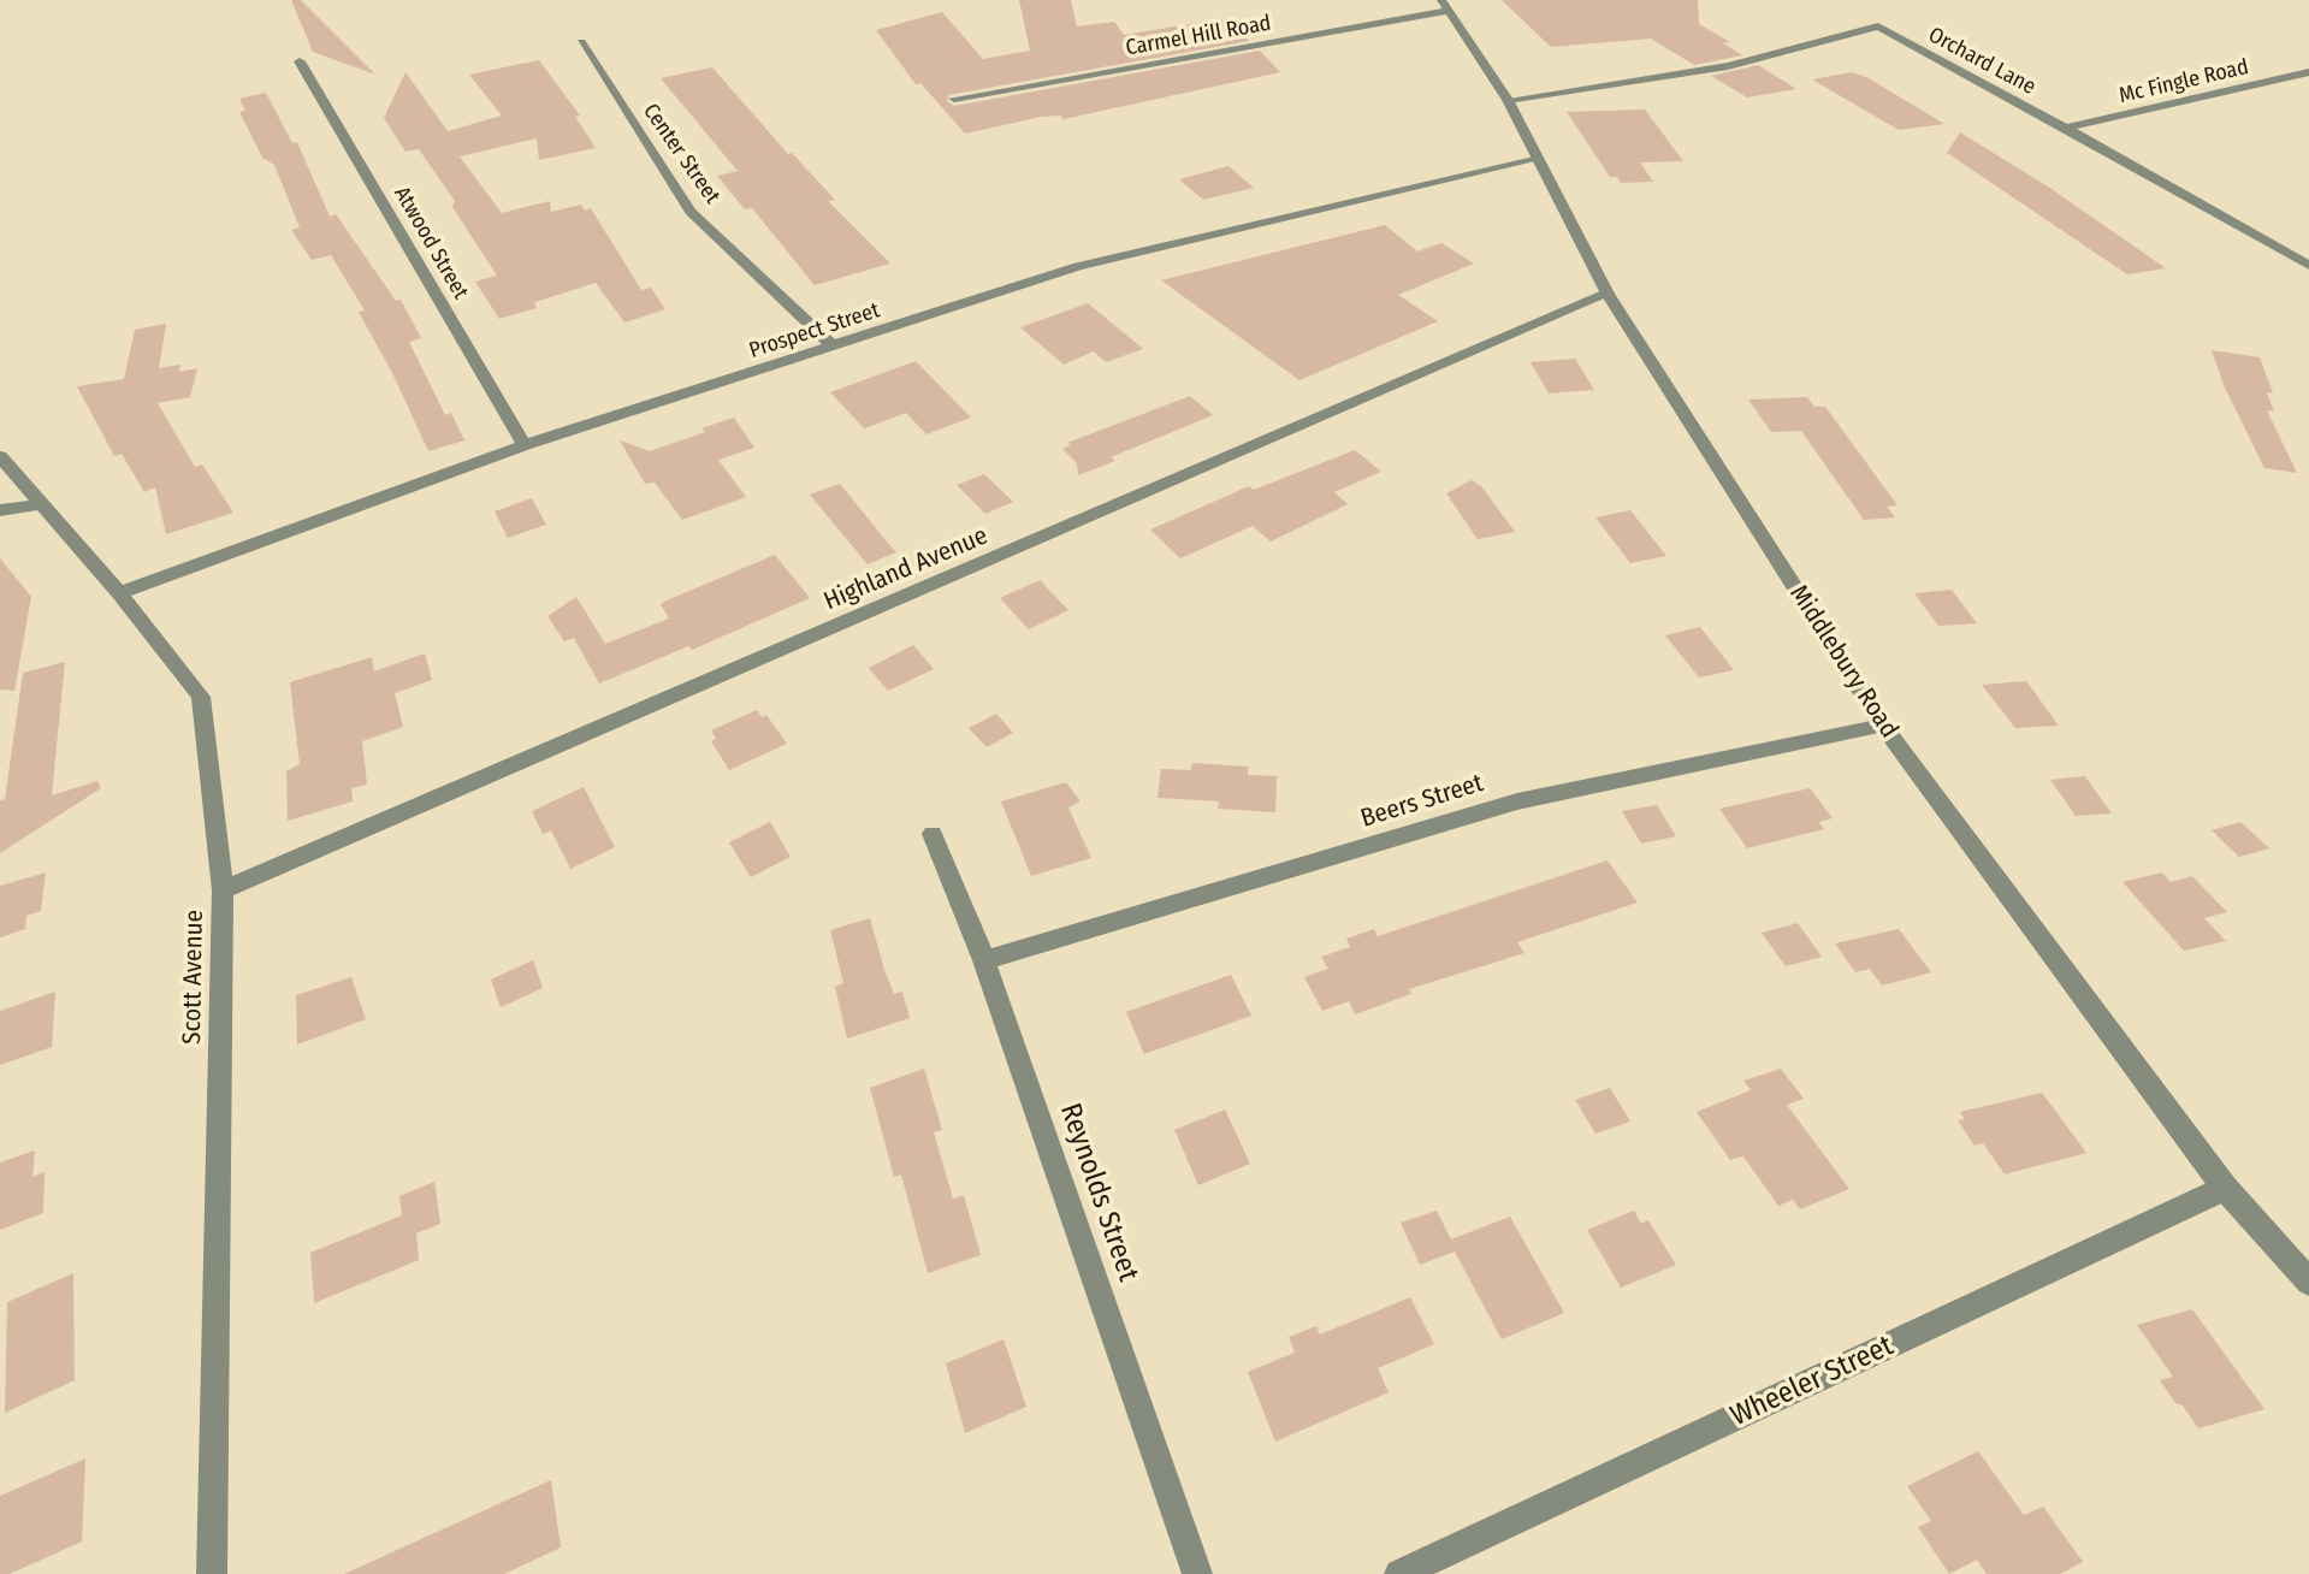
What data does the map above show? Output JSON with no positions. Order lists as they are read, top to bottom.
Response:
{
  "streets": {
    "street": [
      "Carmel Hill Road",
      "Orchard Lane",
      "Mc Fingle Road",
      "Center Street",
      "Atwood Street",
      "Prospect Street",
      "Highland Avenue",
      "Middlebury Road",
      "Beers Street",
      "Scott Avenue",
      "Reynolds Street",
      "Wheeler Street"
    ]
  },
  "crossings": [
    ["Carmel Hill Road", "Middlebury Road"],
    ["Orchard Lane", "Mc Fingle Road"],
    ["Orchard Lane", "Middlebury Road"],
    ["Center Street", "Prospect Street"],
    ["Atwood Street", "Prospect Street"],
    ["Prospect Street", "Middlebury Road"],
    ["Prospect Street", "Scott Avenue"],
    ["Highland Avenue", "Middlebury Road"],
    ["Highland Avenue", "Scott Avenue"],
    ["Middlebury Road", "Beers Street"],
    ["Middlebury Road", "Wheeler Street"],
    ["Beers Street", "Reynolds Street"]
  ]
}
